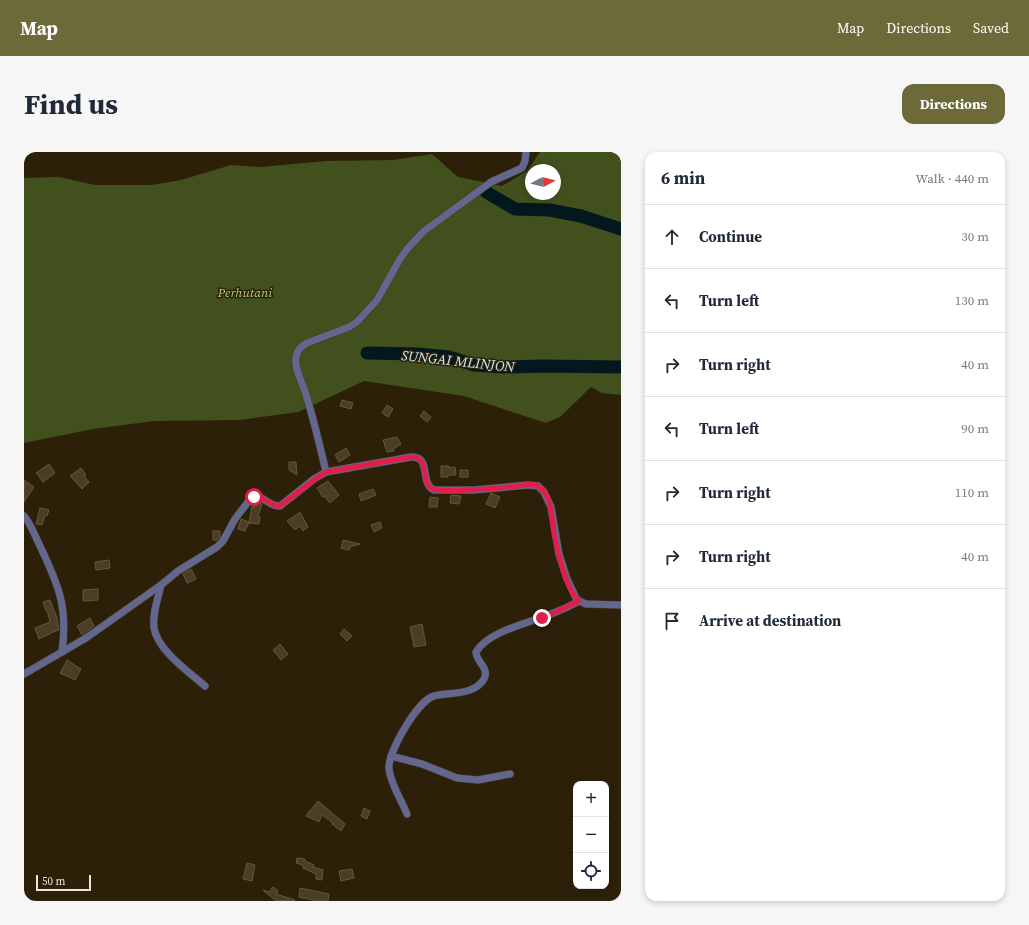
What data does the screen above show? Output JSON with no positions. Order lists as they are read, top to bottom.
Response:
{
  "water": ["SUNGAI MLINJON"],
  "parks": ["Perhutani"],
  "scale_bar": "50 m",
  "north": "right",
  "page": {
    "header": "Map",
    "nav": ["Map", "Directions", "Saved"],
    "buttons": "Directions",
    "title": "Find us",
    "heading": ["6 min", "Walk · 440 m"],
    "list": [
      ["Continue", "30 m"],
      ["Turn left", "130 m"],
      ["Turn right", "40 m"],
      ["Turn left", "90 m"],
      ["Turn right", "110 m"],
      ["Turn right", "40 m"],
      "Arrive at destination"
    ],
    "map_buttons": ["+", "−"],
    "scale": "50 m"
  }
}
